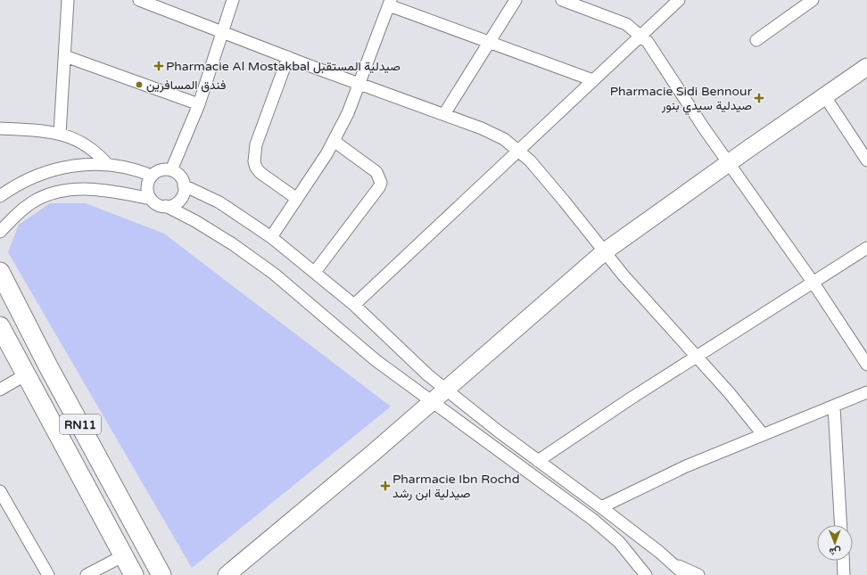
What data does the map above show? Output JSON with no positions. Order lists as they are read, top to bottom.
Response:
{
  "streets": {
    "main road": ["RN11"]
  },
  "places": {
    "health": ["Pharmacie Al Mostakbal صيدلية المستقبل", "Pharmacie Sidi Bennour صيدلية سيدي بنور", "Pharmacie Ibn Rochd صيدلية ابن رشد"],
    "other": ["فندق المسافرين"]
  },
  "north": "bottom"
}
